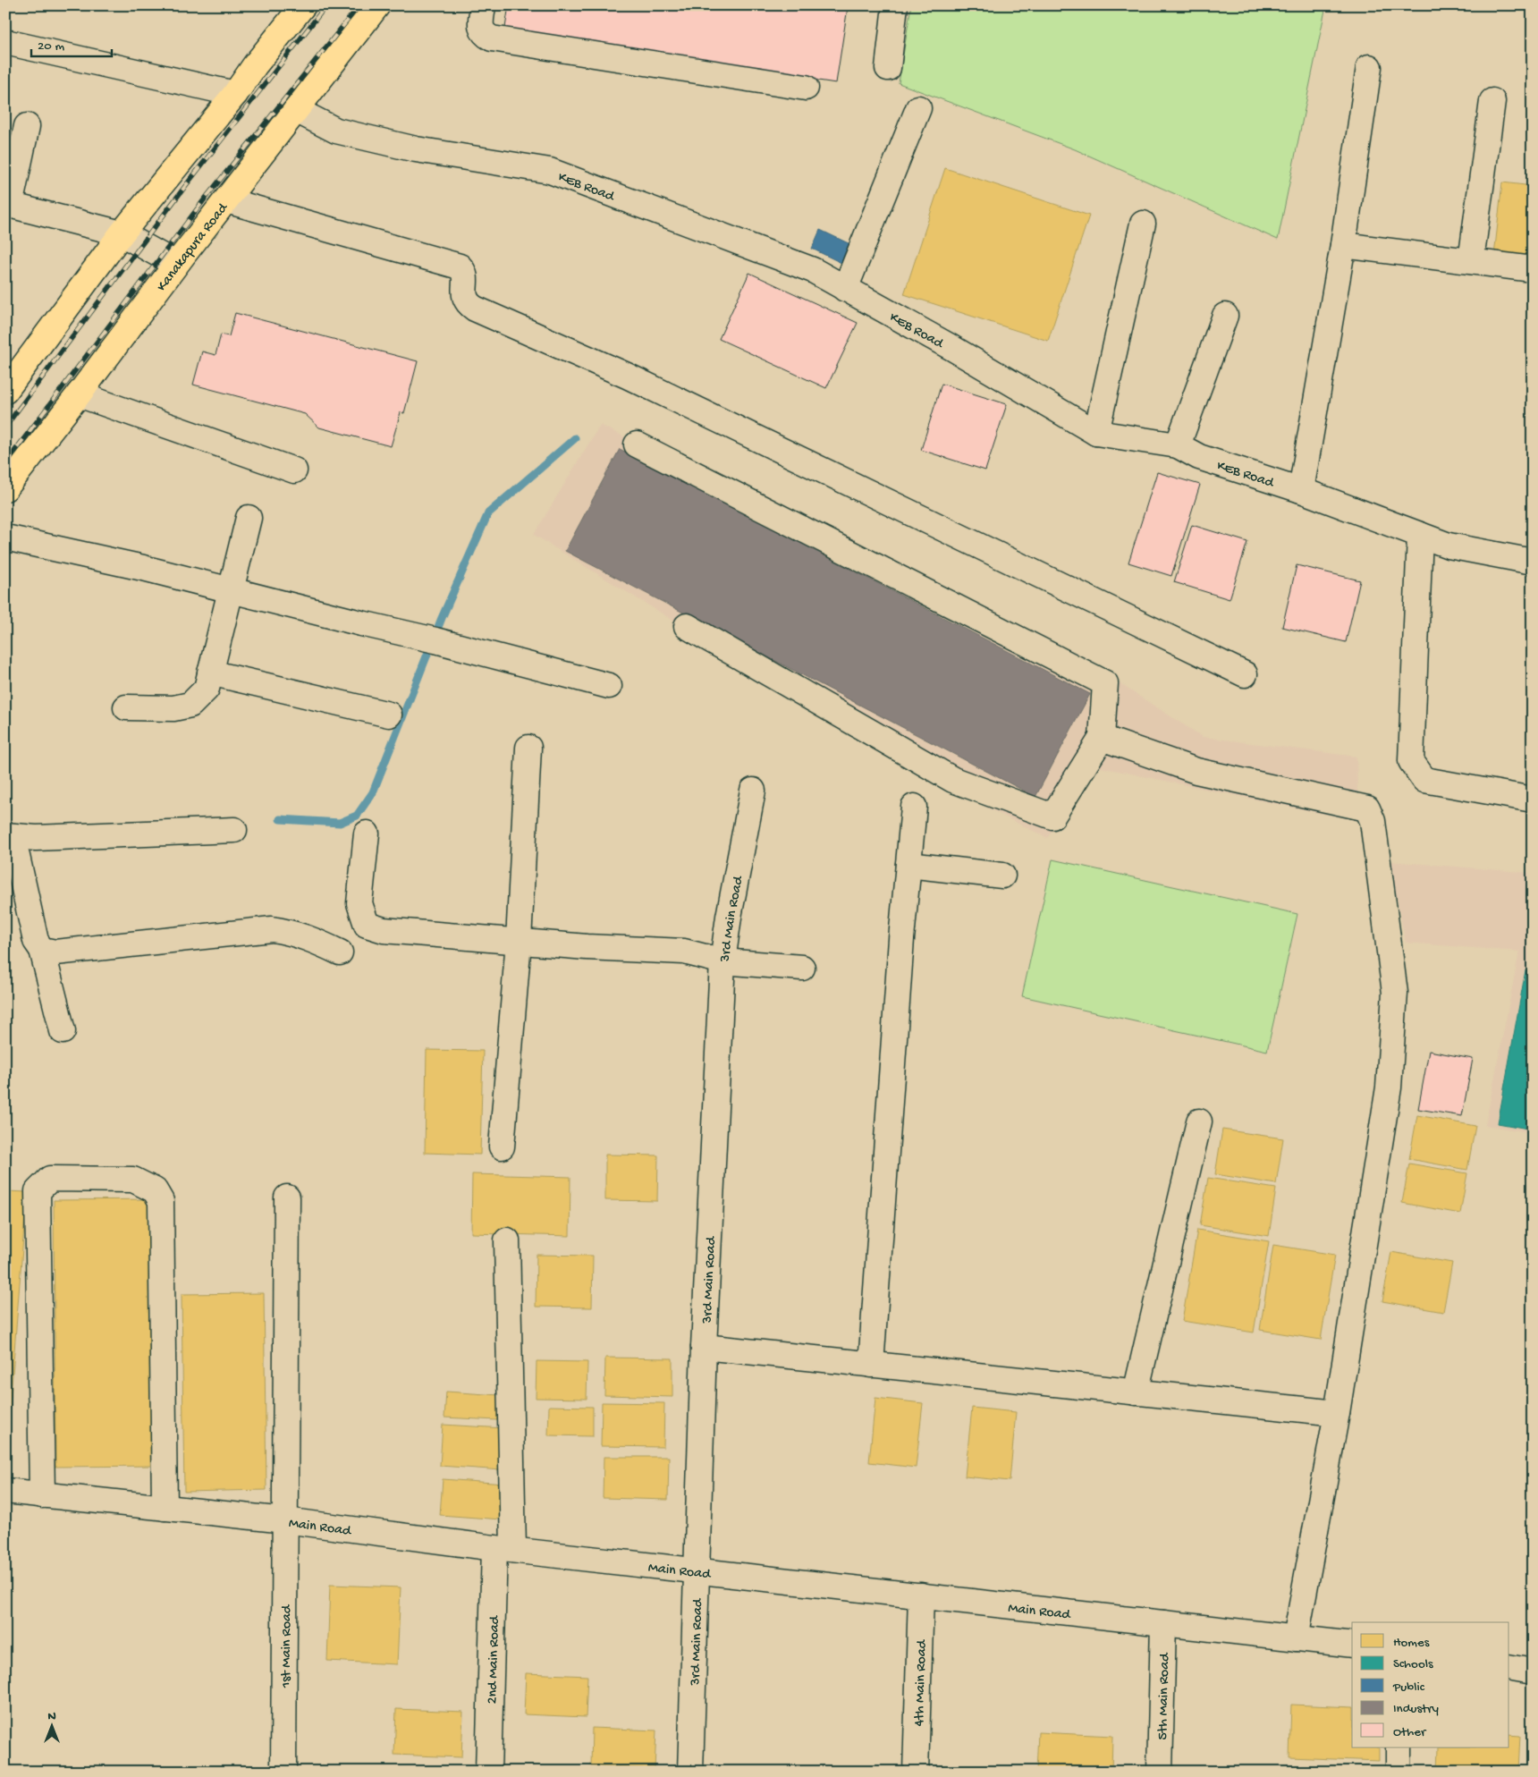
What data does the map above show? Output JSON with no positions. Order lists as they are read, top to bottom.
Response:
{
  "streets": {
    "highway": ["Kanakapura Road"],
    "street": [
      "KEB Road",
      "3rd Main Road",
      "Main Road",
      "1st Main Road",
      "2nd Main Road",
      "4th Main Road",
      "5th Main Road"
    ]
  },
  "crossings": [
    ["KEB Road", "Kanakapura Road"],
    ["3rd Main Road", "Main Road"],
    ["Main Road", "1st Main Road"],
    ["Main Road", "2nd Main Road"],
    ["Main Road", "4th Main Road"],
    ["Main Road", "5th Main Road"]
  ],
  "legend": [
    "Homes",
    "Schools",
    "Public",
    "Industry",
    "Other"
  ],
  "scale_bar": "20 m",
  "north": "top"
}
